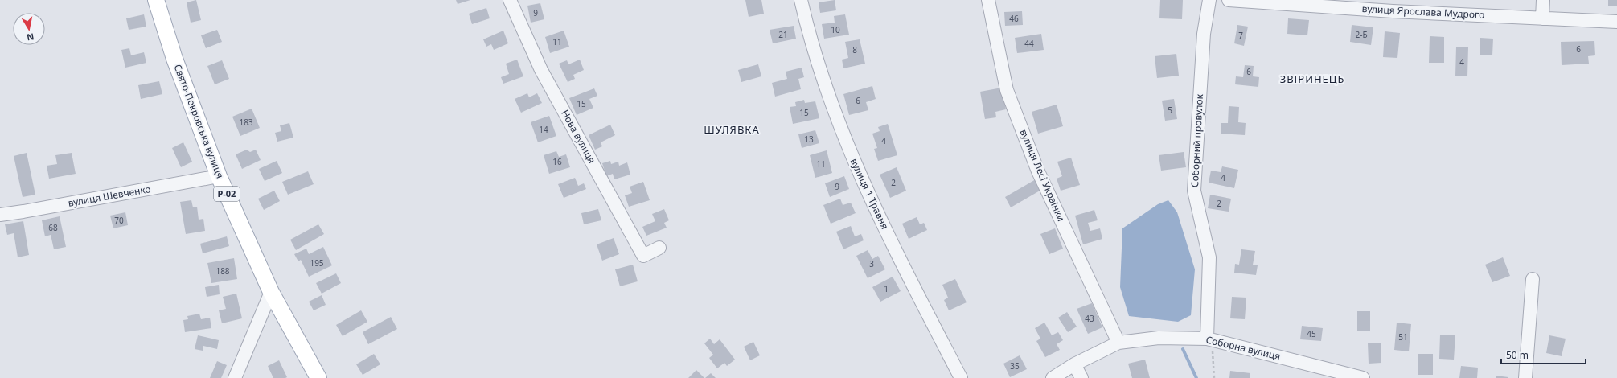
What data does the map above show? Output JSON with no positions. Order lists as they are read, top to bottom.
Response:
{
  "streets": {
    "main road": ["Свято-Покровська вулиця", "Р-02"],
    "street": [
      "вулиця Ярослава Мудрого",
      "Нова вулиця",
      "Соборний провулок",
      "вулиця Лесі Українки",
      "вулиця 1 Травня",
      "вулиця Шевченко",
      "Соборна вулиця"
    ]
  },
  "crossings": [
    ["Свято-Покровська вулиця", "вулиця Шевченко"],
    ["Соборний провулок", "Соборна вулиця"],
    ["вулиця Лесі Українки", "Соборна вулиця"]
  ],
  "districts": ["ЗВІРИНЕЦЬ", "ШУЛЯВКА"],
  "house_numbers": [
    "9",
    "46",
    "10",
    "21",
    "2-Б",
    "7",
    "11",
    "44",
    "6",
    "8",
    "4",
    "6",
    "6",
    "15",
    "5",
    "15",
    "183",
    "14",
    "13",
    "4",
    "16",
    "11",
    "4",
    "2",
    "9",
    "2",
    "70",
    "68",
    "195",
    "3",
    "188",
    "1",
    "43",
    "45",
    "51",
    "35"
  ],
  "scale_bar": "50 m",
  "north": "bottom"
}
